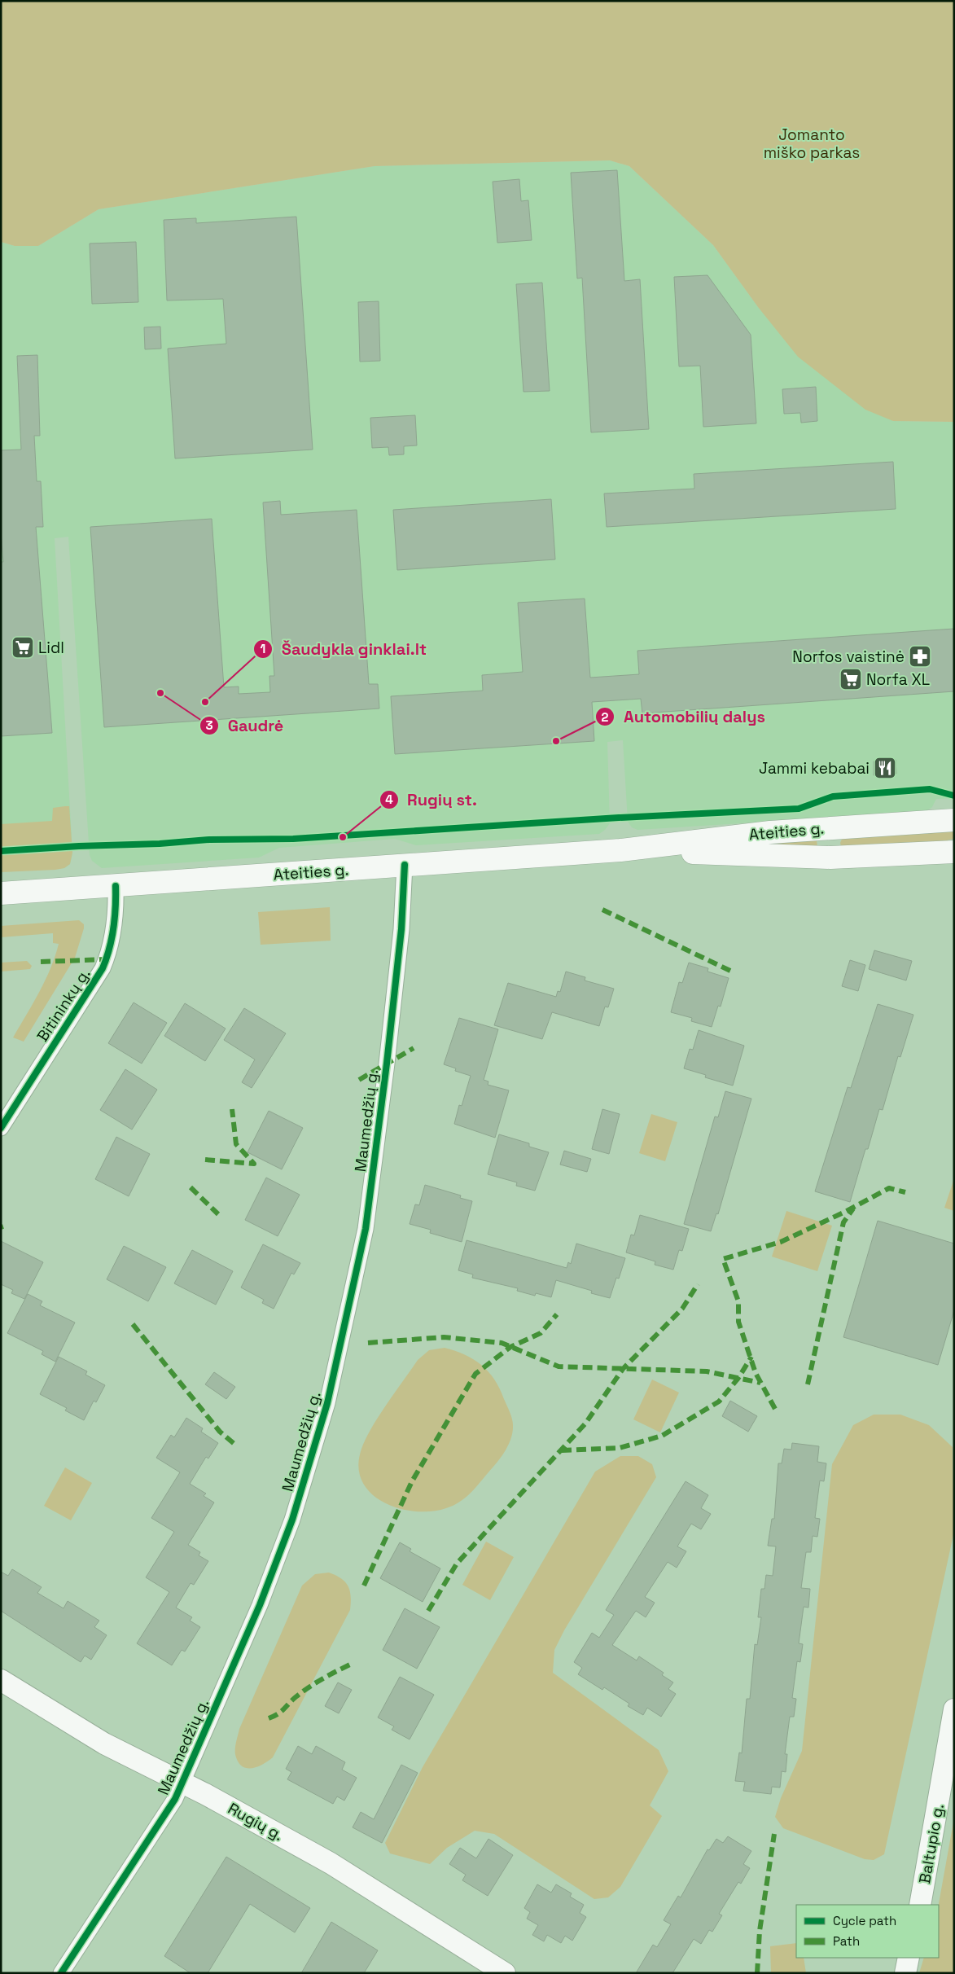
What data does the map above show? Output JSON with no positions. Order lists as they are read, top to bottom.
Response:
{
  "streets": {
    "main road": ["Ateities g."],
    "street": [
      "Bitininkų g.",
      "Maumedžių g.",
      "Rugių g.",
      "Baltupio g."
    ]
  },
  "crossings": [
    ["Ateities g.", "Bitininkų g."],
    ["Ateities g.", "Maumedžių g."],
    ["Maumedžių g.", "Rugių g."]
  ],
  "parks": ["Jomanto miško parkas"],
  "places": {
    "supermarket": ["Lidl", "Norfa XL"],
    "pharmacy": ["Norfos vaistinė"],
    "other": [
      "Gaudrė",
      "Šaudykla ginklai.lt",
      "Automobilių dalys",
      "Rugių st."
    ],
    "restaurant": ["Jammi kebabai"]
  },
  "legend": ["Cycle path", "Path"]
}
